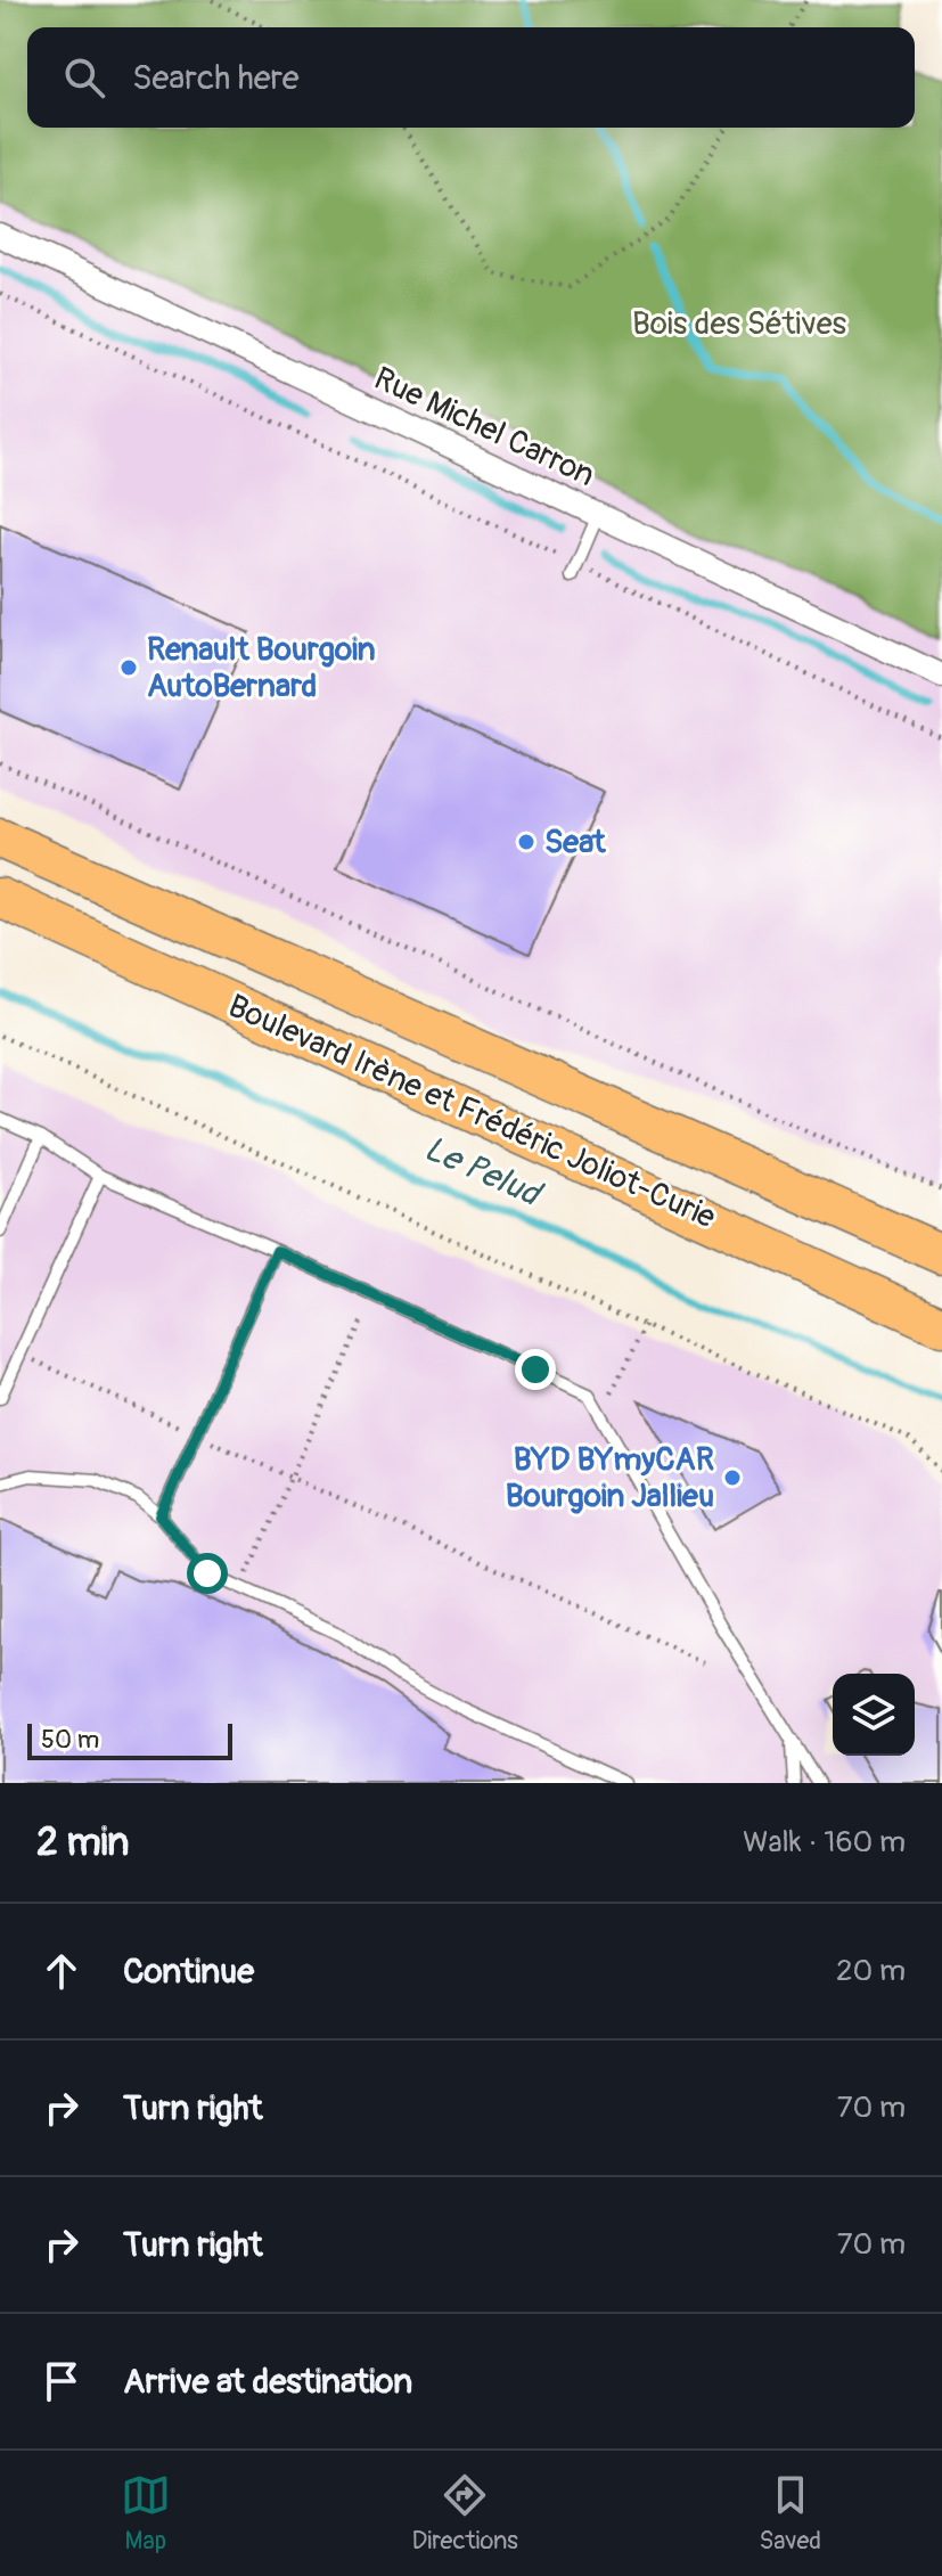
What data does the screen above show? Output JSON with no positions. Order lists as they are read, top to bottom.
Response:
{
  "streets": {
    "main road": ["Boulevard Irène et Frédéric Joliot-Curie"],
    "street": ["Rue Michel Carron"]
  },
  "water": ["Le Pelud"],
  "parks": ["Bois des Sétives"],
  "places": ["Renault Bourgoin AutoBernard", "Seat", "BYD BYmyCAR Bourgoin Jallieu"],
  "scale_bar": "50 m",
  "page": {
    "search": "Search here",
    "scale": "50 m",
    "heading": ["2 min", "Walk · 160 m"],
    "list": [
      ["Continue", "20 m"],
      ["Turn right", "70 m"],
      ["Turn right", "70 m"],
      "Arrive at destination"
    ],
    "nav": ["Map", "Directions", "Saved"]
  }
}
